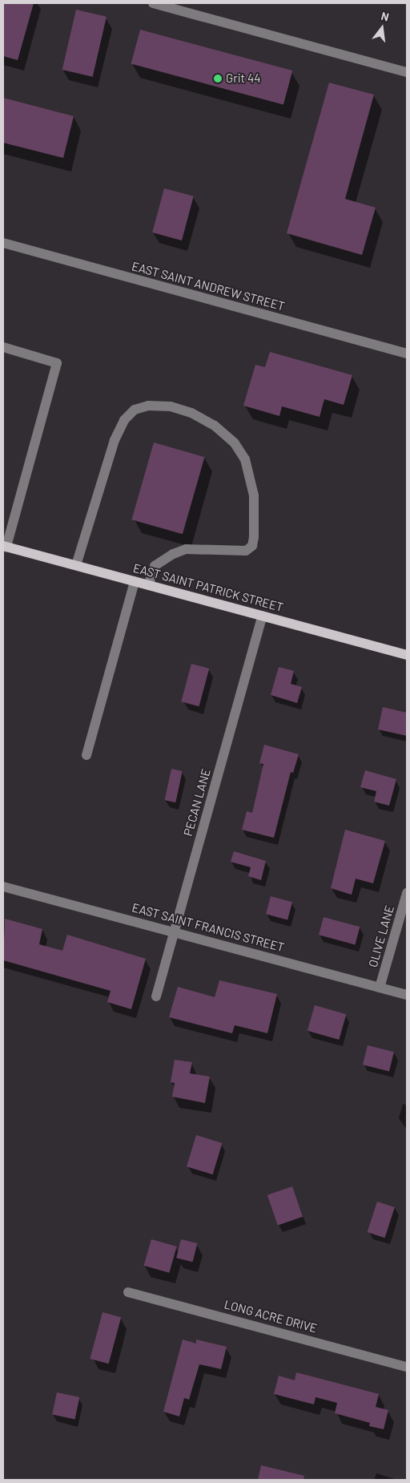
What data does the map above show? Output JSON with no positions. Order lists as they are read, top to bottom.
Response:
{
  "streets": {
    "main road": ["EAST SAINT PATRICK STREET"],
    "street": [
      "EAST SAINT ANDREW STREET",
      "PECAN LANE",
      "EAST SAINT FRANCIS STREET",
      "OLIVE LANE",
      "LONG ACRE DRIVE"
    ]
  },
  "crossings": [
    ["EAST SAINT PATRICK STREET", "PECAN LANE"],
    ["PECAN LANE", "EAST SAINT FRANCIS STREET"],
    ["EAST SAINT FRANCIS STREET", "OLIVE LANE"]
  ],
  "places": ["Grit 44"],
  "north": "top"
}
